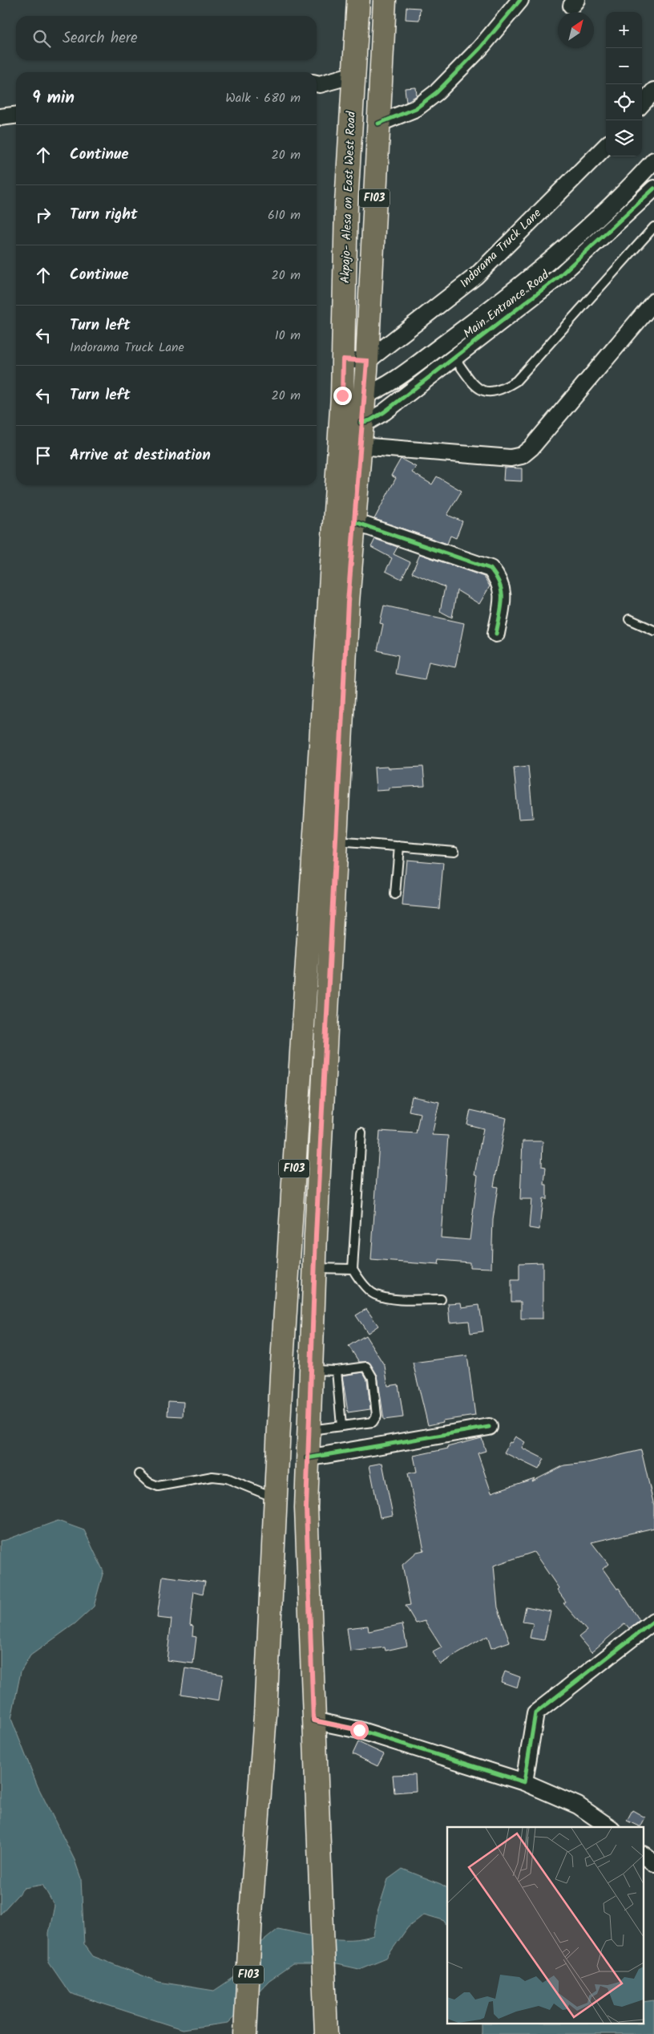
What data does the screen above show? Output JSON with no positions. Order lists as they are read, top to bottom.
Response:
{
  "streets": {
    "main road": ["Akpajo- Alesa on East West Road", "F103"],
    "street": ["Indorama Truck Lane", "Main Entrance Road"]
  },
  "crossings": [
    ["Akpajo- Alesa on East West Road", "F103"],
    ["Akpajo- Alesa on East West Road", "Indorama Truck Lane"],
    ["F103", "Main Entrance Road"]
  ],
  "north": "top right",
  "page": {
    "map_buttons": ["+", "−"],
    "search": "Search here",
    "heading": ["9 min", "Walk · 680 m"],
    "list": [
      ["Continue", "20 m"],
      ["Turn right", "610 m"],
      ["Continue", "20 m"],
      ["Turn left", "Indorama Truck Lane", "10 m"],
      ["Turn left", "20 m"],
      "Arrive at destination"
    ]
  }
}
